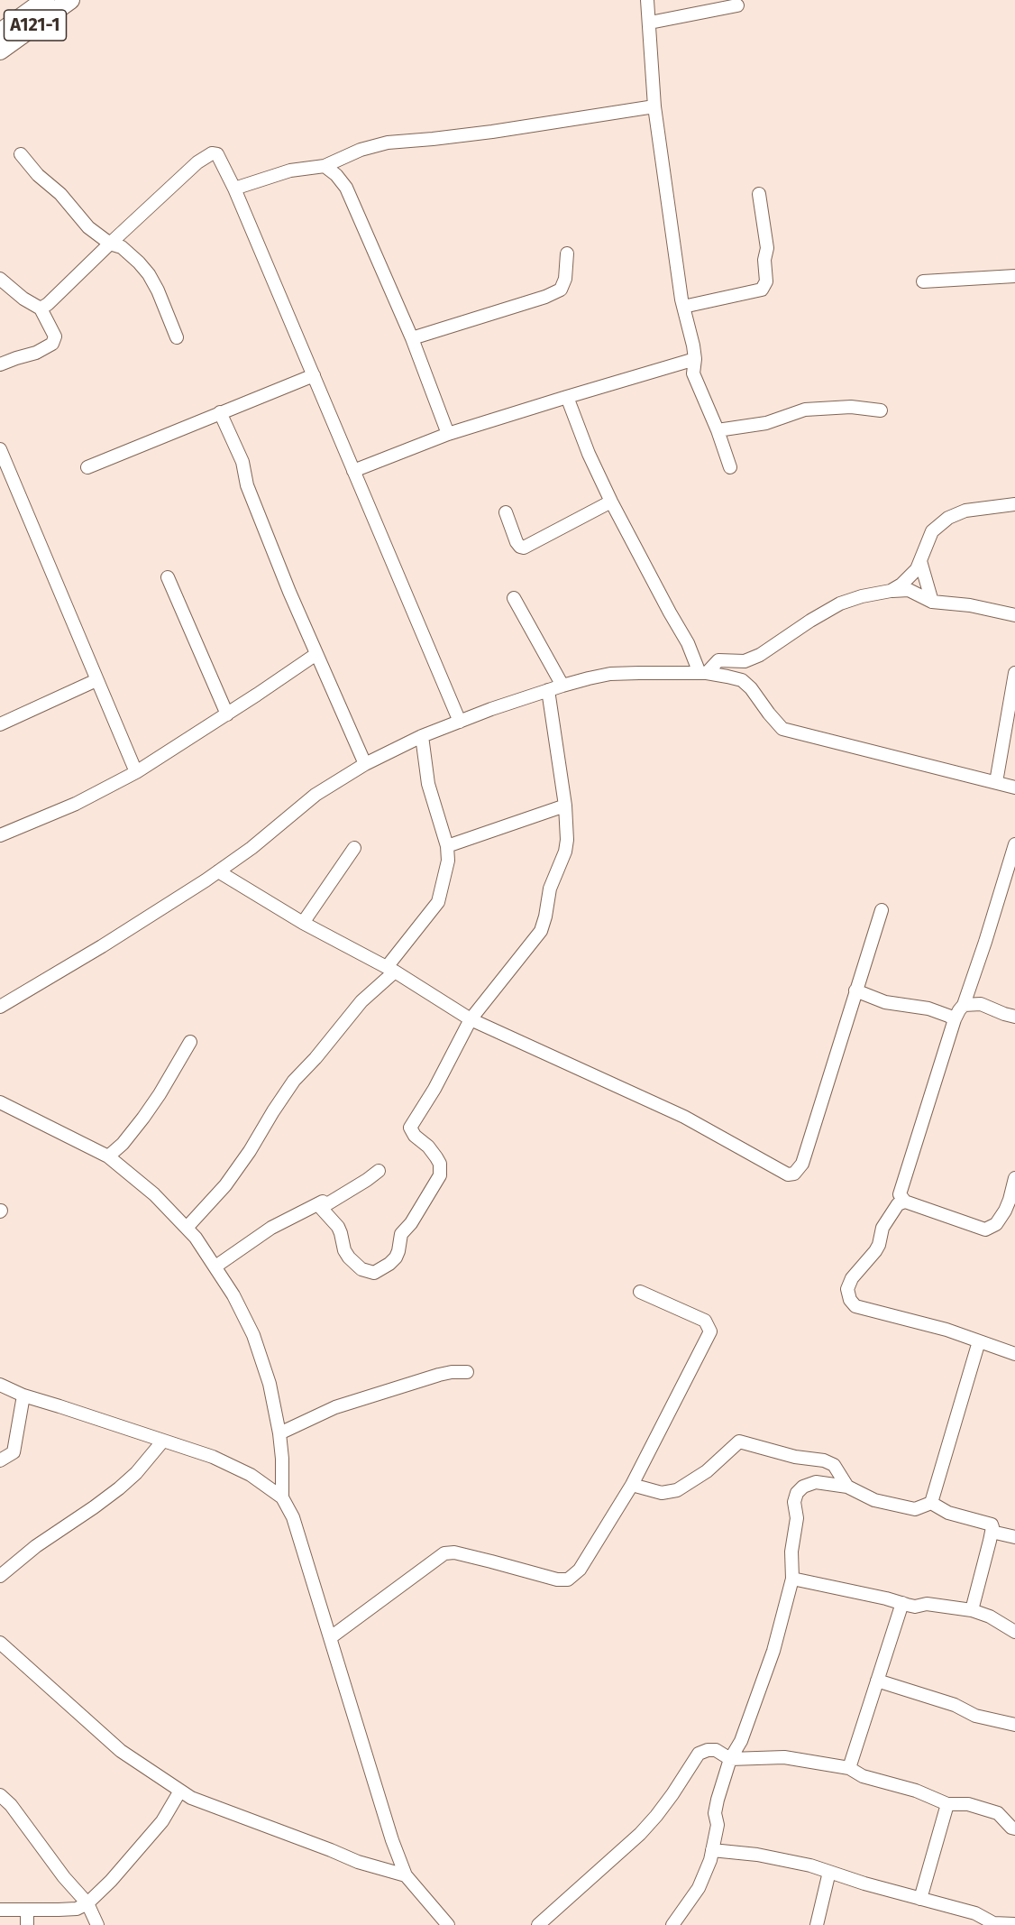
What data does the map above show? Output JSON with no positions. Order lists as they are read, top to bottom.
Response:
{
  "streets": {
    "highway": ["A121-1"]
  }
}
